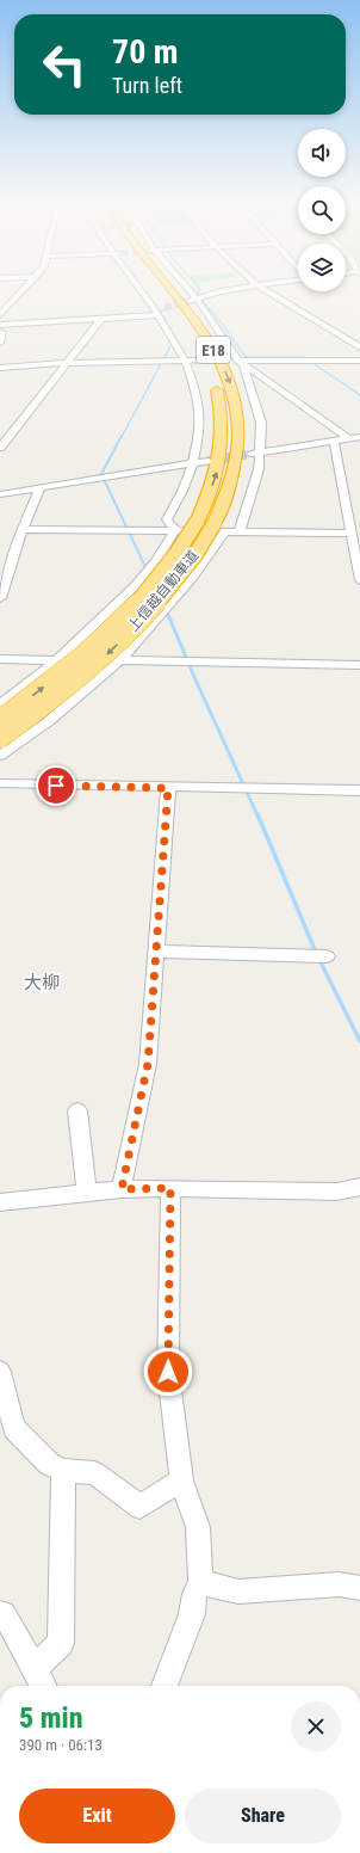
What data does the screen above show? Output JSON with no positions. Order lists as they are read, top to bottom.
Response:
{
  "streets": {
    "highway": ["E18", "上信越自動車道"]
  },
  "districts": ["大柳"],
  "page": {
    "turn": ["70 m", "Turn left"],
    "heading": ["5 min", "390 m · 06:13"],
    "buttons": ["Exit", "Share"]
  }
}
